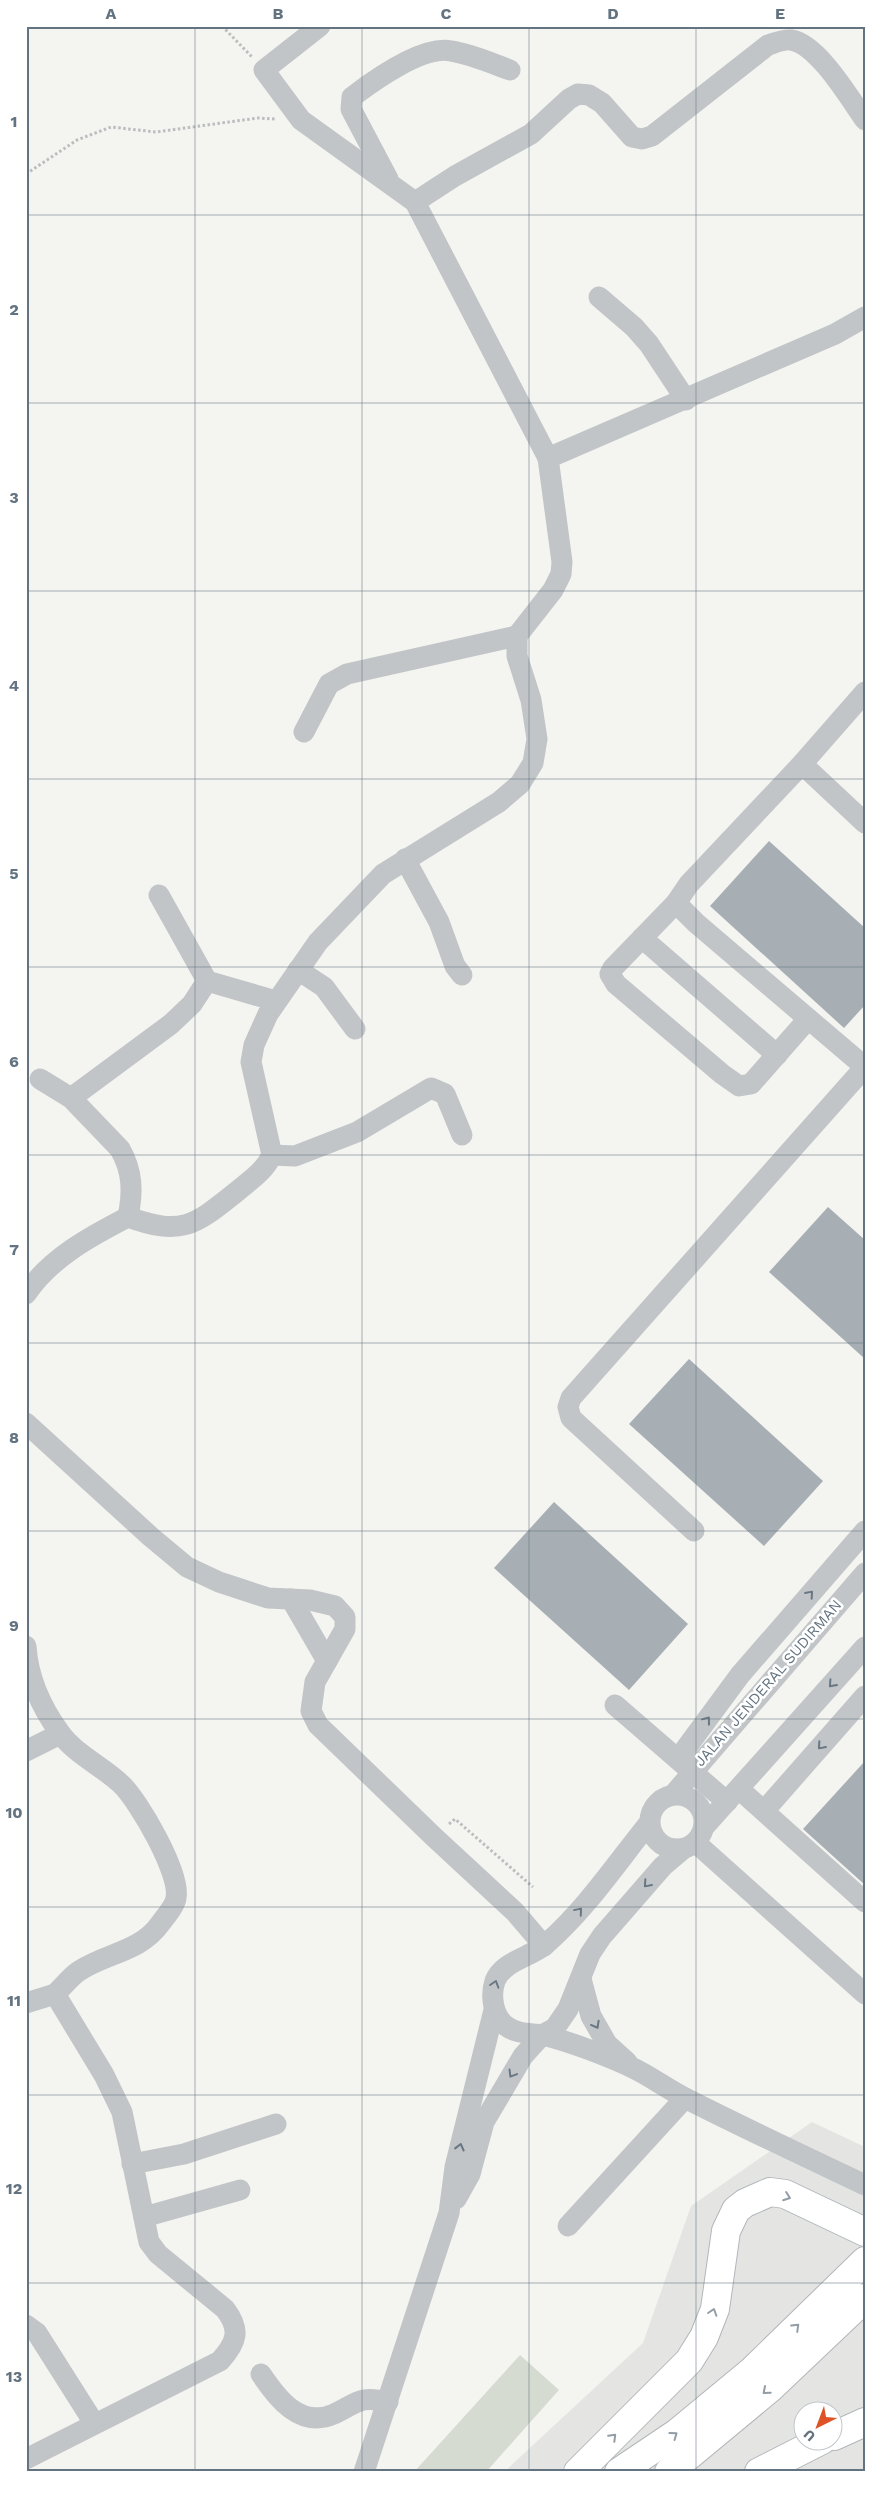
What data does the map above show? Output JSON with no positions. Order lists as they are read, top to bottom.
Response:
{
  "streets": {
    "street": ["JALAN JENDERAL SUDIRMAN"]
  },
  "north": "bottom left",
  "grid": {
    "columns": [
      "A",
      "B",
      "C",
      "D",
      "E"
    ],
    "rows": [
      "1",
      "2",
      "3",
      "4",
      "5",
      "6",
      "7",
      "8",
      "9",
      "10",
      "11",
      "12",
      "13"
    ]
  }
}
